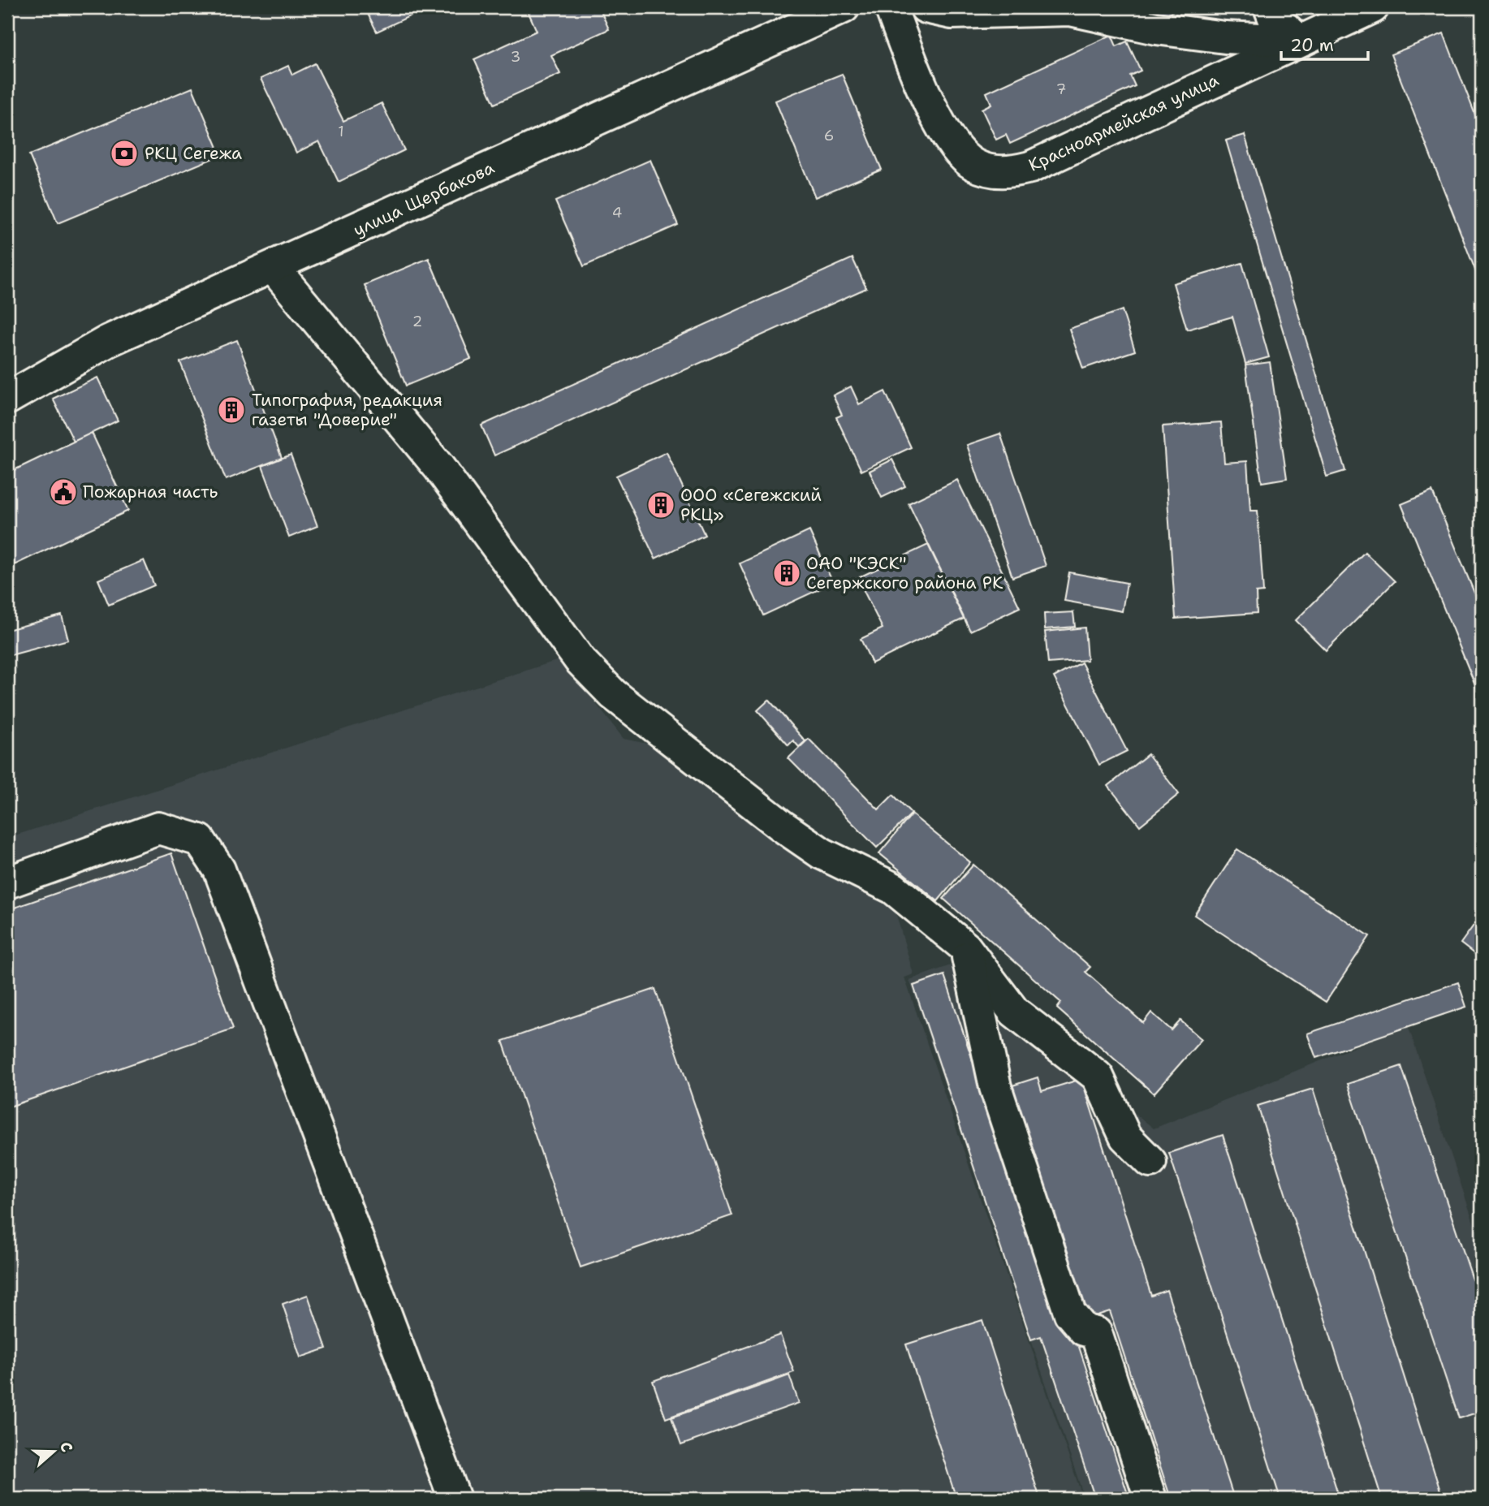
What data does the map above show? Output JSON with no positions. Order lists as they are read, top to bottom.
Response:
{
  "streets": {
    "street": ["Красноармейская улица", "улица Щербакова"]
  },
  "places": {
    "bank": ["РКЦ Сегежа"],
    "building": ["Типография, редакция газеты \"Доверие\"", "ООО «Сегежский РКЦ»", "ОАО \"КЭСК\" Сегержского района РК"],
    "public building": ["Пожарная часть"]
  },
  "house_numbers": [
    "3",
    "7",
    "1",
    "6",
    "4",
    "2"
  ],
  "scale_bar": "20 m",
  "north": "right"
}
